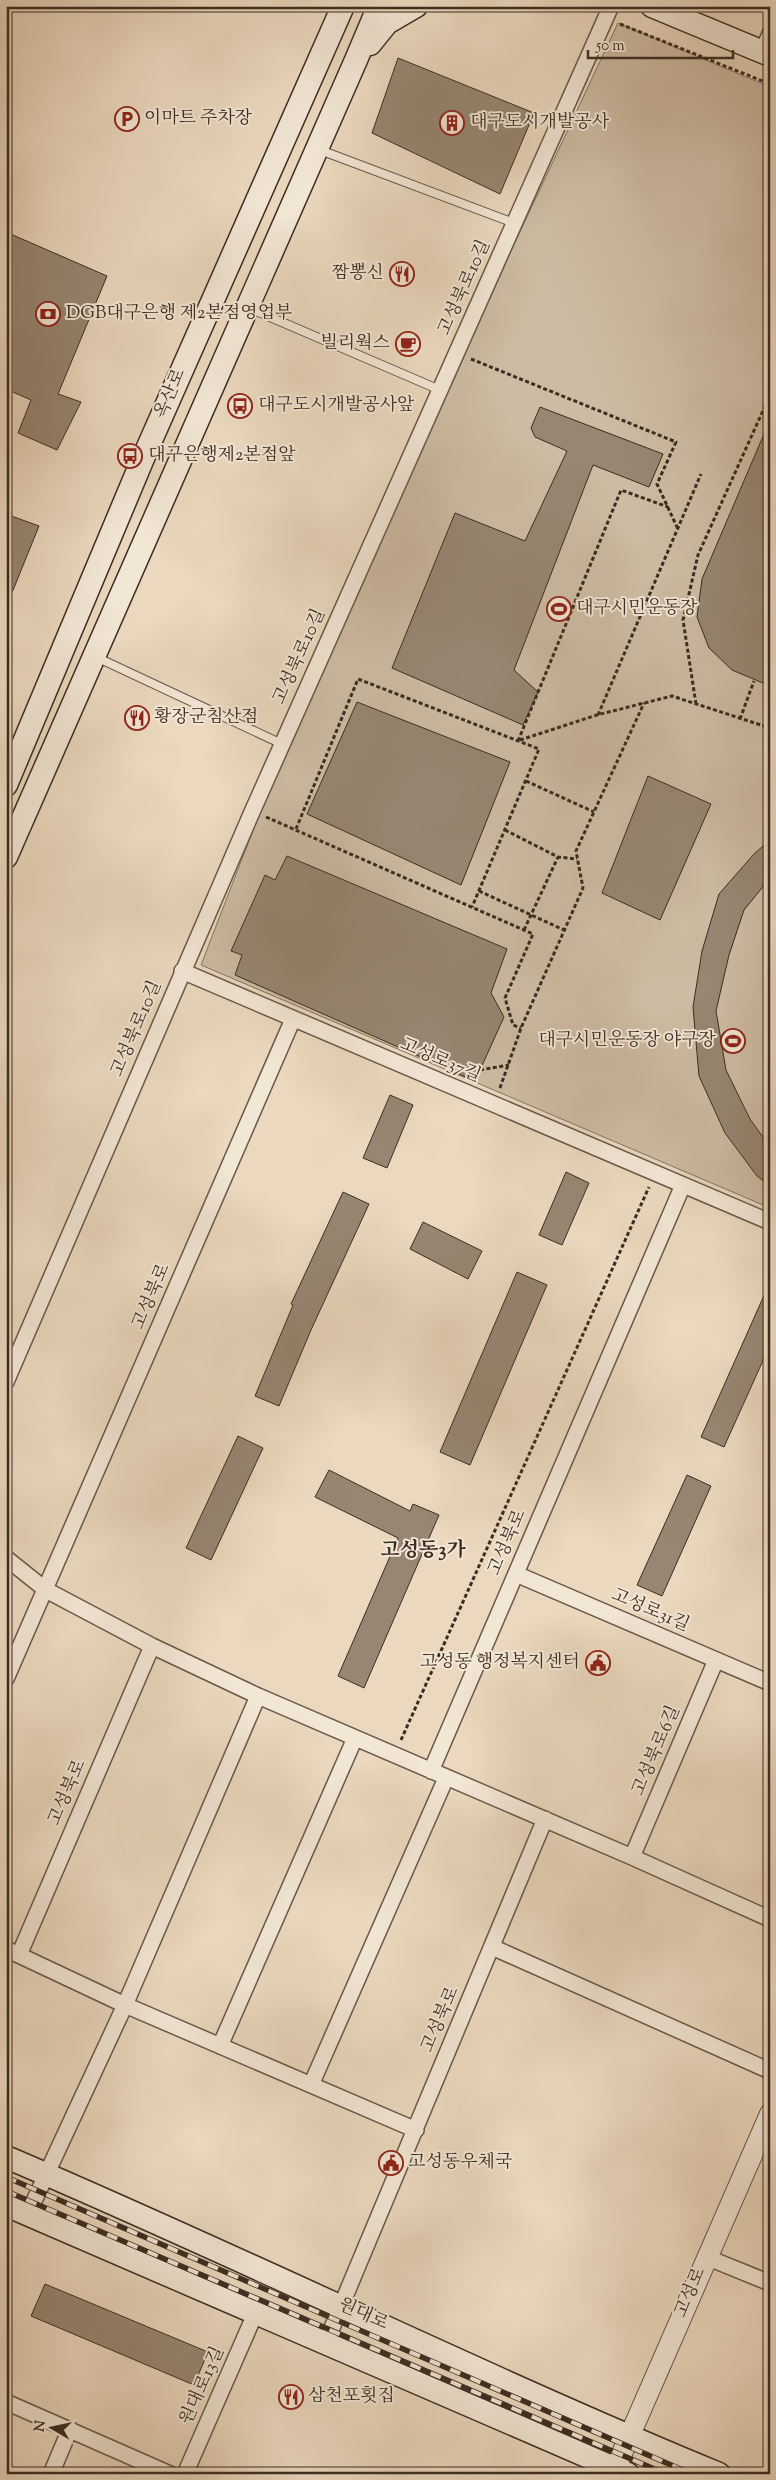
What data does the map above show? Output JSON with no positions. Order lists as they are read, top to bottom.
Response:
{
  "streets": {
    "main road": ["옥산로", "원대로"],
    "street": [
      "고성북로10길",
      "고성로37길",
      "고성북로",
      "고성로31길",
      "고성북로6길",
      "고성로",
      "원대로13길"
    ]
  },
  "crossings": [
    ["고성북로10길", "고성로37길"],
    ["고성로37길", "고성북로"],
    ["고성북로", "고성로31길"],
    ["고성로31길", "고성북로6길"],
    ["고성로", "원대로"]
  ],
  "districts": ["고성동3가"],
  "places": {
    "parking": ["이마트 주차장"],
    "building": ["대구도시개발공사"],
    "restaurant": ["짬뽕신", "황장군침산점", "삼천포횟집"],
    "bank": ["DGB대구은행 제2본점영업부"],
    "cafe": ["빌리웍스"],
    "bus stop": ["대구도시개발공사앞", "대구은행제2본점앞"],
    "sports": ["대구시민운동장", "대구시민운동장 야구장"],
    "public building": ["고성동 행정복지센터", "고성동우체국"]
  },
  "scale_bar": "50 m",
  "north": "left"
}
